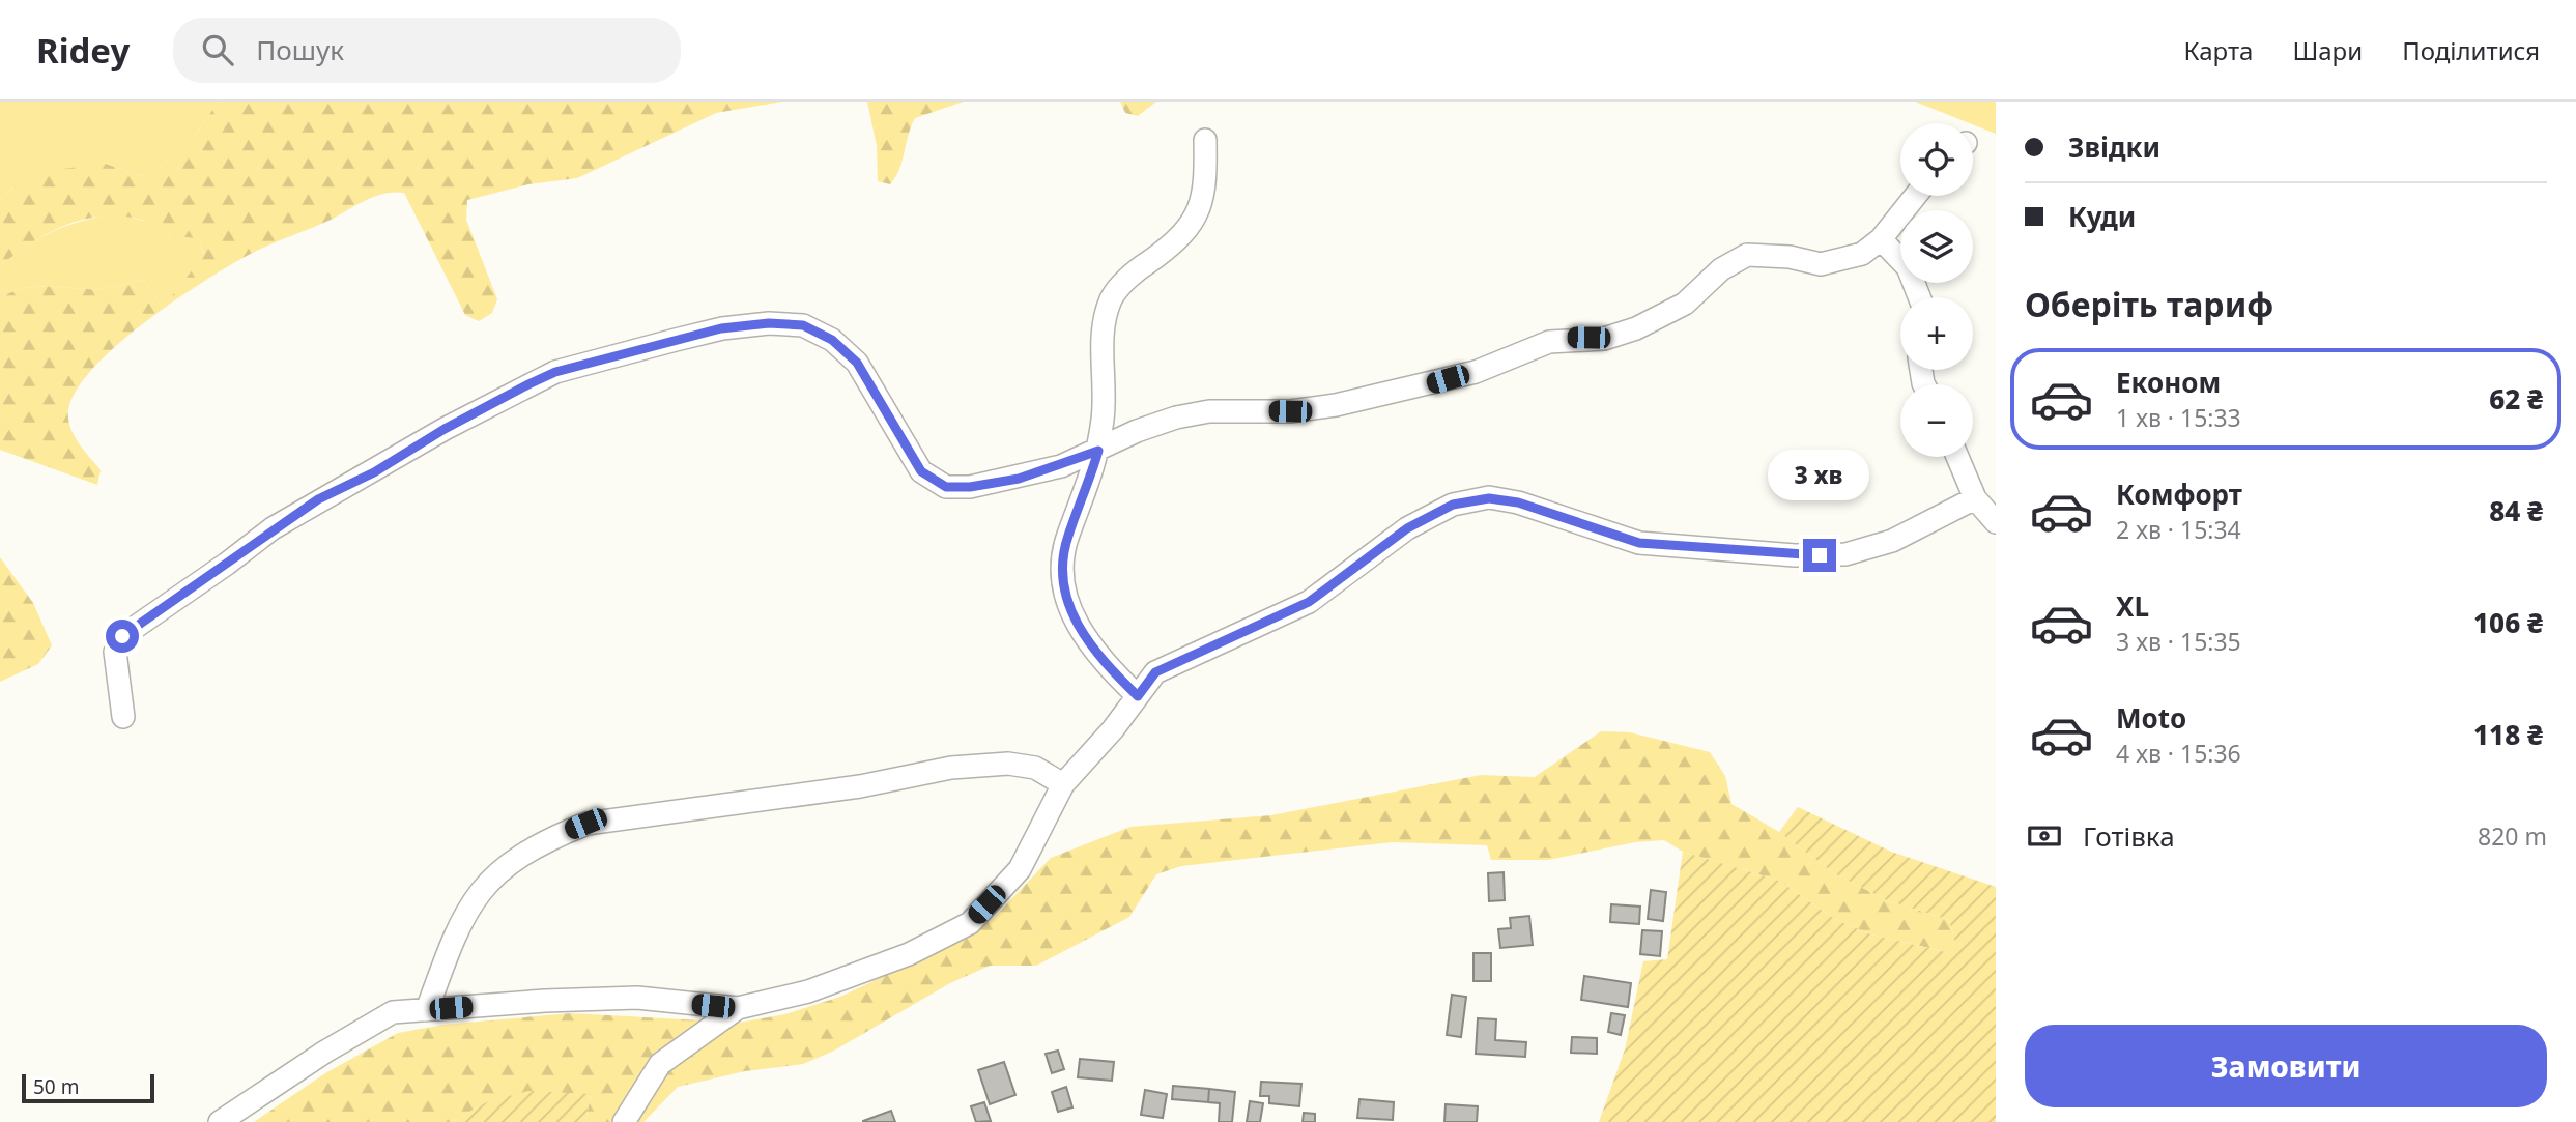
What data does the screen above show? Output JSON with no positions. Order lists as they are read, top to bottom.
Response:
{
  "scale_bar": "50 m",
  "page": {
    "header": "Ridey",
    "search": "Пошук",
    "nav": ["Карта", "Шари", "Поділитися"],
    "banner": ["Звідки", "Куди"],
    "map_buttons": ["+", "−"],
    "heading": "Оберіть тариф",
    "list": [
      {
        "name": "Економ",
        "note": "1 хв · 15:33",
        "value": "62 ₴"
      },
      {
        "name": "Комфорт",
        "note": "2 хв · 15:34",
        "value": "84 ₴"
      },
      {
        "name": "XL",
        "note": "3 хв · 15:35",
        "value": "106 ₴"
      },
      {
        "name": "Moto",
        "note": "4 хв · 15:36",
        "value": "118 ₴"
      }
    ],
    "bubble": "3 хв",
    "pay": ["Готівка", "820 m"],
    "buttons": "Замовити",
    "scale": "50 m"
  }
}
